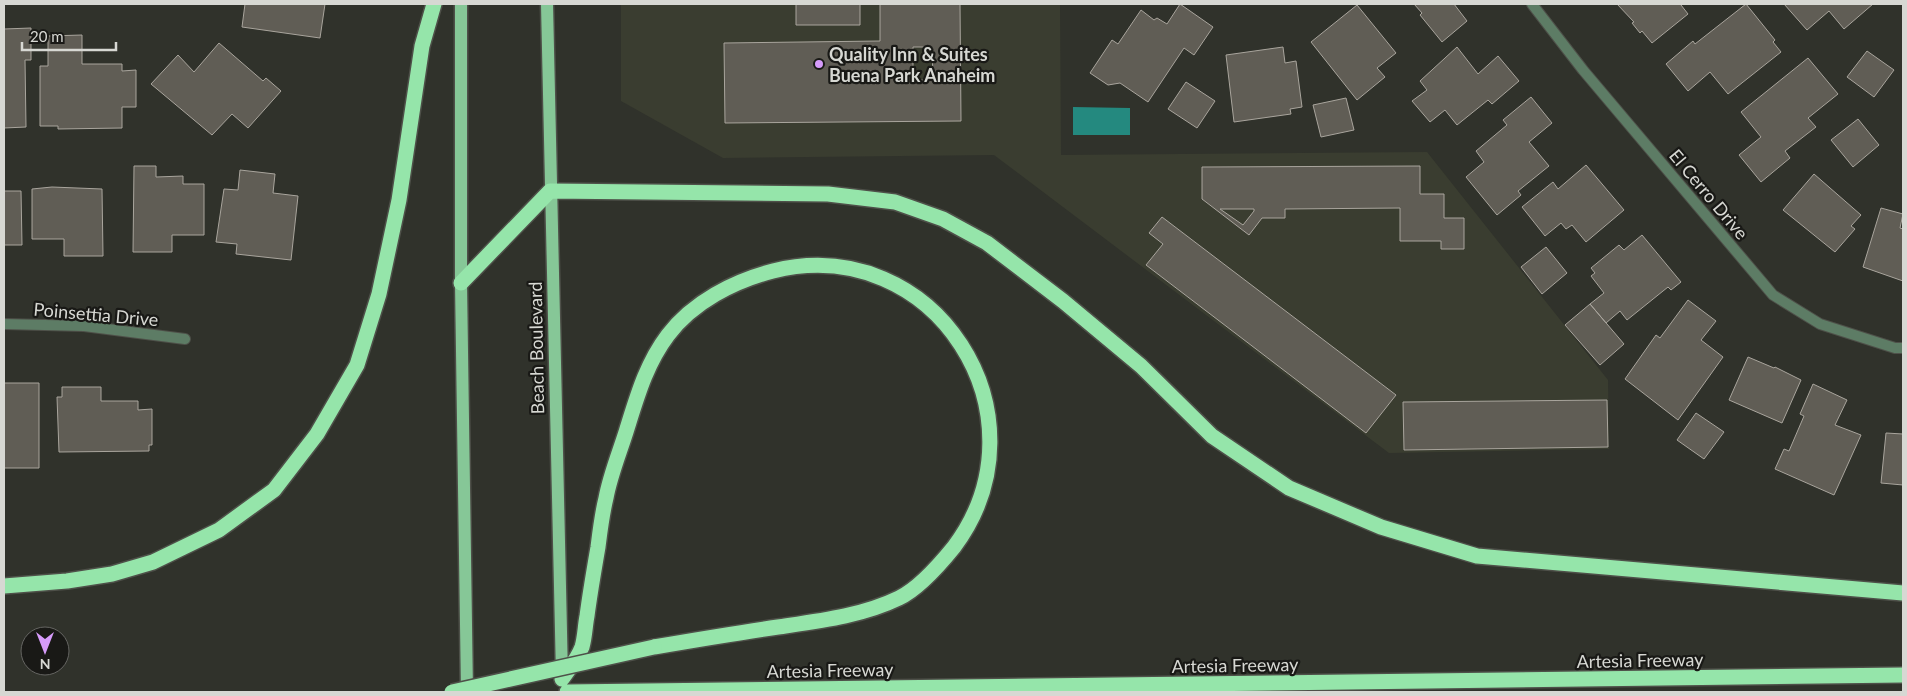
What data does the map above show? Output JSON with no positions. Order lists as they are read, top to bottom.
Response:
{
  "streets": {
    "highway": ["Artesia Freeway"],
    "main road": ["Beach Boulevard"],
    "street": ["El Cerro Drive", "Poinsettia Drive"]
  },
  "crossings": [
    ["Beach Boulevard", "Artesia Freeway"]
  ],
  "places": ["Quality Inn & Suites Buena Park Anaheim"],
  "scale_bar": "20 m",
  "north": "bottom"
}
